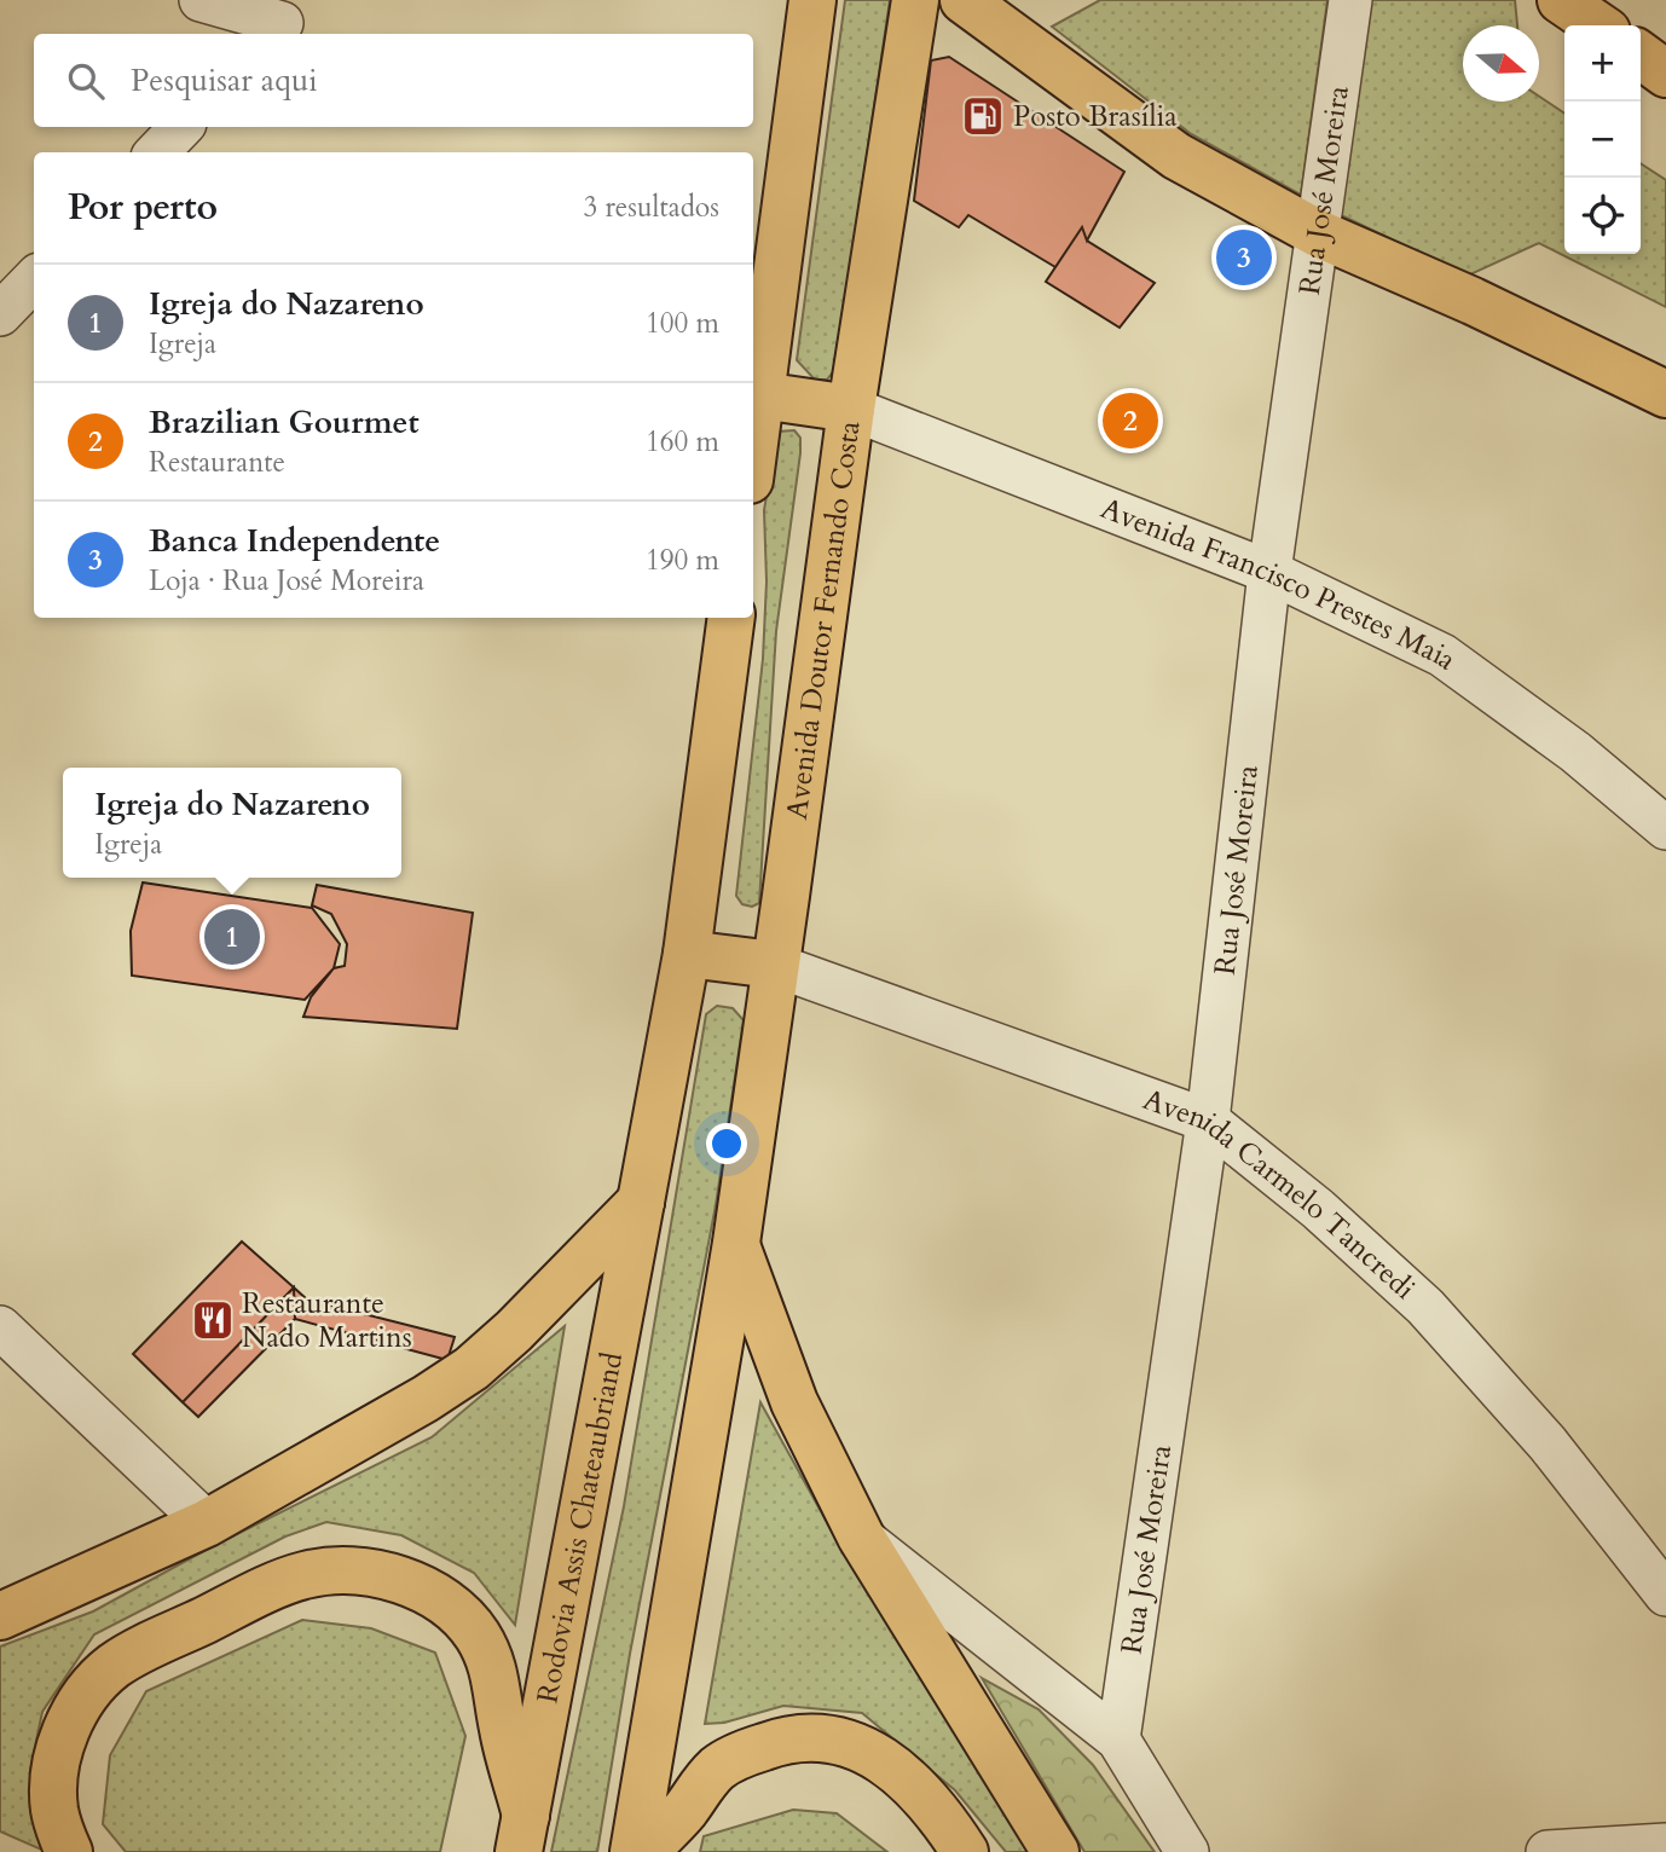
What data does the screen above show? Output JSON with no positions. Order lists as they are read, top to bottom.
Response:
{
  "streets": {
    "main road": ["Avenida Doutor Fernando Costa", "Rodovia Assis Chateaubriand"],
    "street": ["Rua José Moreira", "Avenida Francisco Prestes Maia", "Avenida Carmelo Tancredi"]
  },
  "crossings": [
    ["Rua José Moreira", "Avenida Francisco Prestes Maia"],
    ["Rua José Moreira", "Avenida Carmelo Tancredi"],
    ["Avenida Francisco Prestes Maia", "Avenida Doutor Fernando Costa"],
    ["Avenida Doutor Fernando Costa", "Avenida Carmelo Tancredi"]
  ],
  "places": {
    "fuel station": ["Posto Brasília"],
    "restaurant": ["Restaurante Nado Martins"]
  },
  "north": "right",
  "page": {
    "map_buttons": ["+", "−"],
    "search": "Pesquisar aqui",
    "heading": ["Por perto", "3 resultados"],
    "pins": ["3", "2", "1"],
    "list": [
      {
        "mark": "1",
        "name": "Igreja do Nazareno",
        "note": "Igreja",
        "value": "100 m"
      },
      {
        "mark": "2",
        "name": "Brazilian Gourmet",
        "note": "Restaurante",
        "value": "160 m"
      },
      {
        "mark": "3",
        "name": "Banca Independente",
        "note": "Loja · Rua José Moreira",
        "value": "190 m"
      }
    ],
    "popup": ["Igreja do Nazareno", "Igreja"]
  }
}
